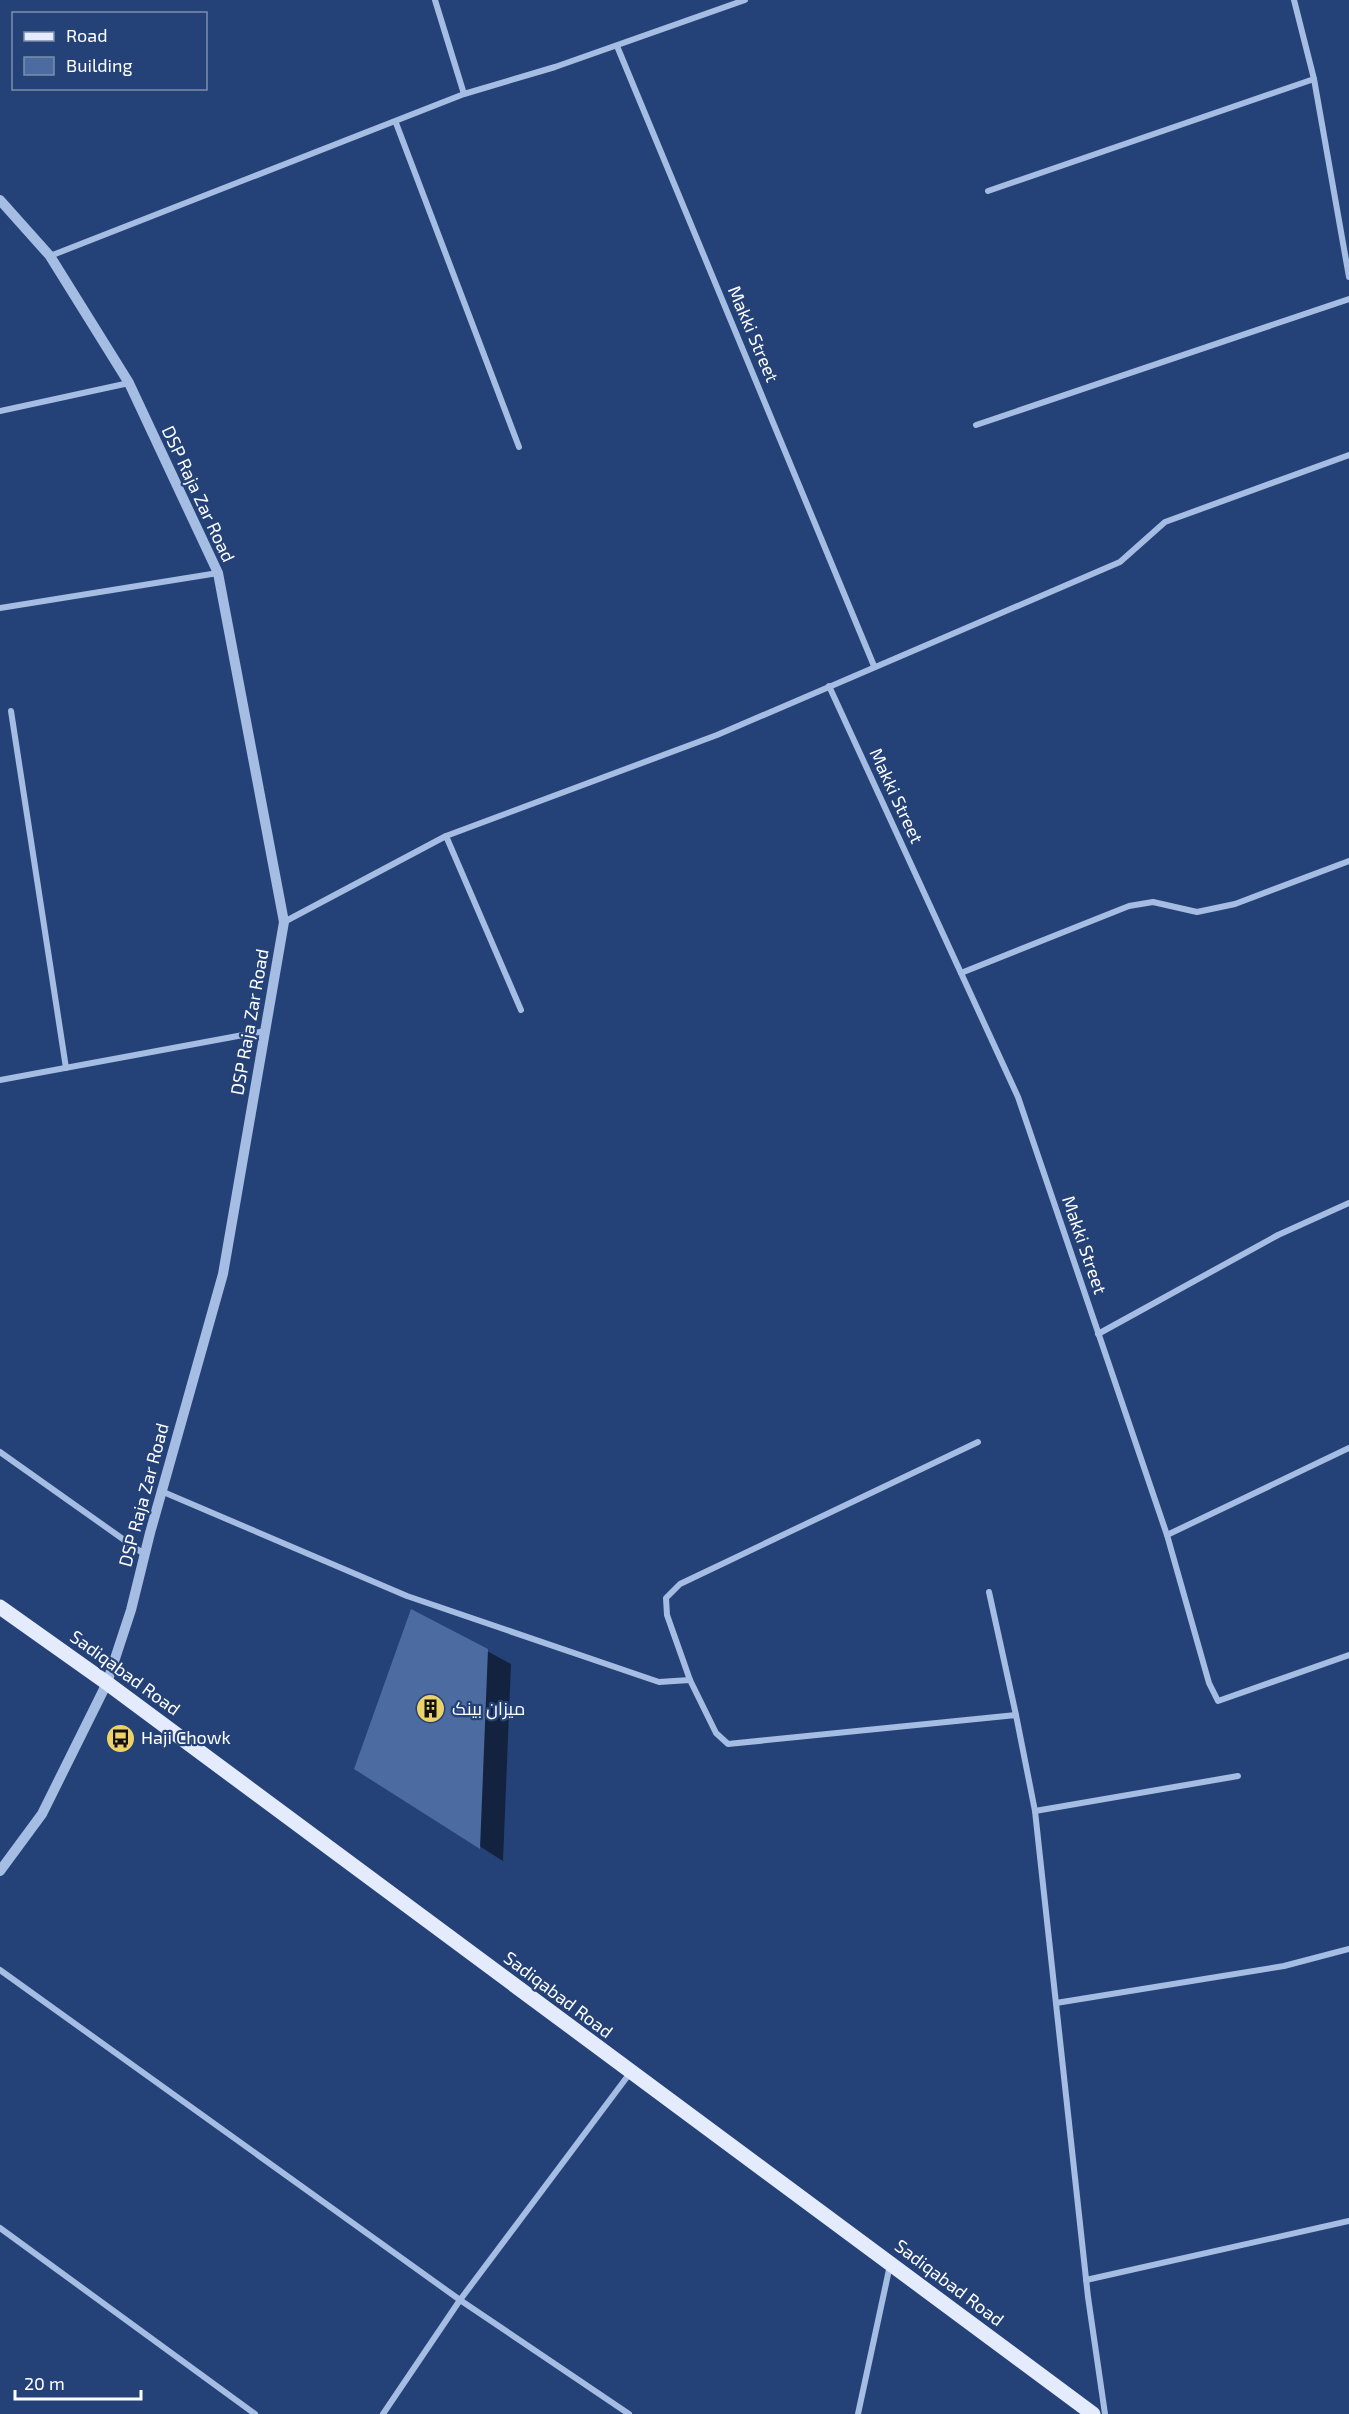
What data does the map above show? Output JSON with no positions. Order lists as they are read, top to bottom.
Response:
{
  "streets": {
    "main road": ["Sadiqabad Road"],
    "street": ["Makki Street", "DSP Raja Zar Road"]
  },
  "crossings": [
    ["DSP Raja Zar Road", "Sadiqabad Road"]
  ],
  "places": {
    "building": ["میزان بینک"],
    "bus stop": ["Haji Chowk"]
  },
  "legend": ["Road", "Building"],
  "scale_bar": "20 m"
}
